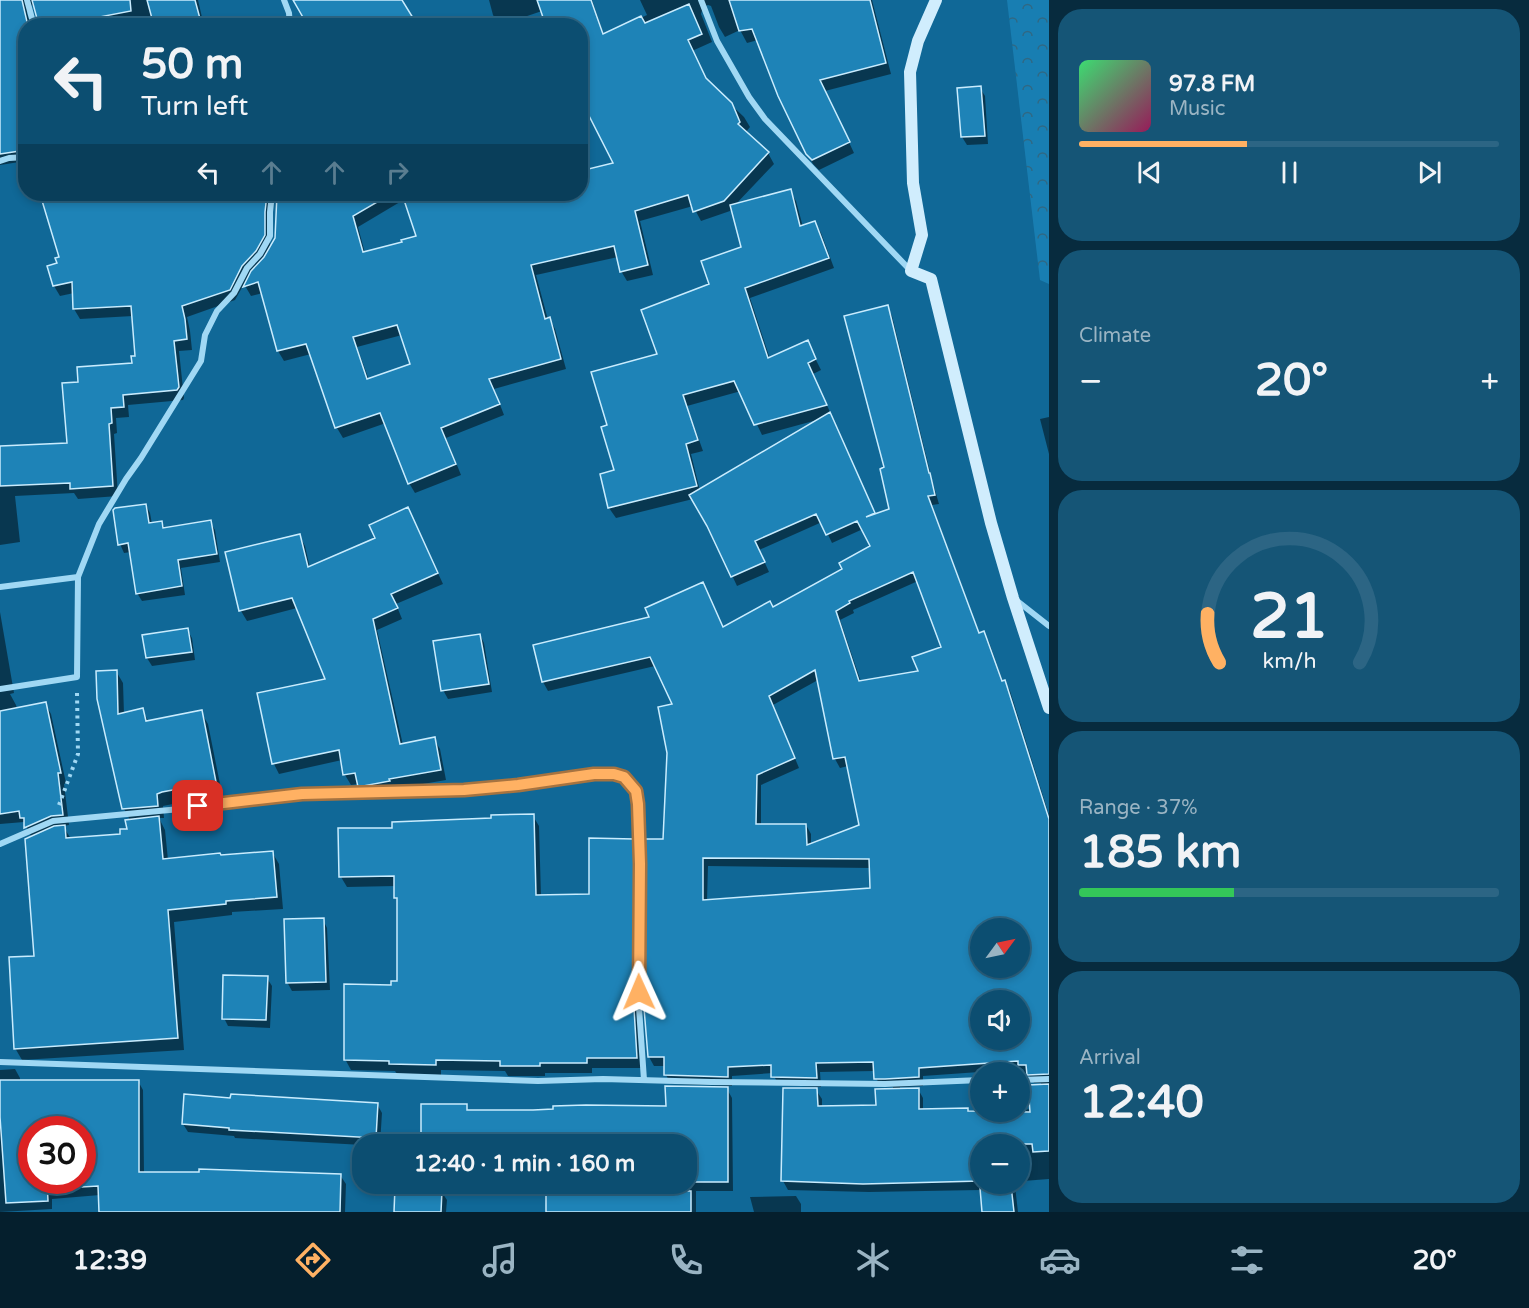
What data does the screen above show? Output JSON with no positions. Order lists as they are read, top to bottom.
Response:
{
  "north": "top right",
  "page": {
    "turn": ["50 m", "Turn left"],
    "song": ["97.8 FM", "Music"],
    "tile": [
      "Climate",
      ["Range · 37%", "185 km"],
      ["Arrival", "12:40"]
    ],
    "heat": ["−", "20°", "+"],
    "map_buttons": ["+", "−"],
    "limit": "30",
    "trip": "12:40 · 1 min · 160 m",
    "tabs": ["12:39", "20°"],
    "gauge": ["21", "km/h"]
  }
}
